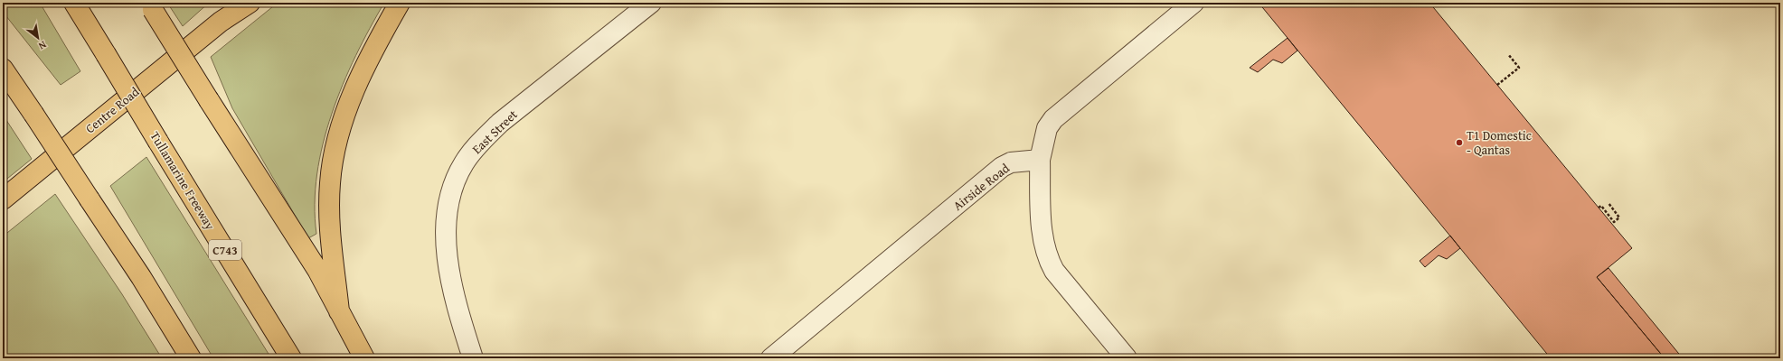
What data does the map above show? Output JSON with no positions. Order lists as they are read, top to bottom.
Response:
{
  "streets": {
    "main road": ["Centre Road", "Tullamarine Freeway", "C743"],
    "street": ["East Street", "Airside Road"]
  },
  "places": ["T1 Domestic - Qantas"],
  "north": "bottom right"
}
